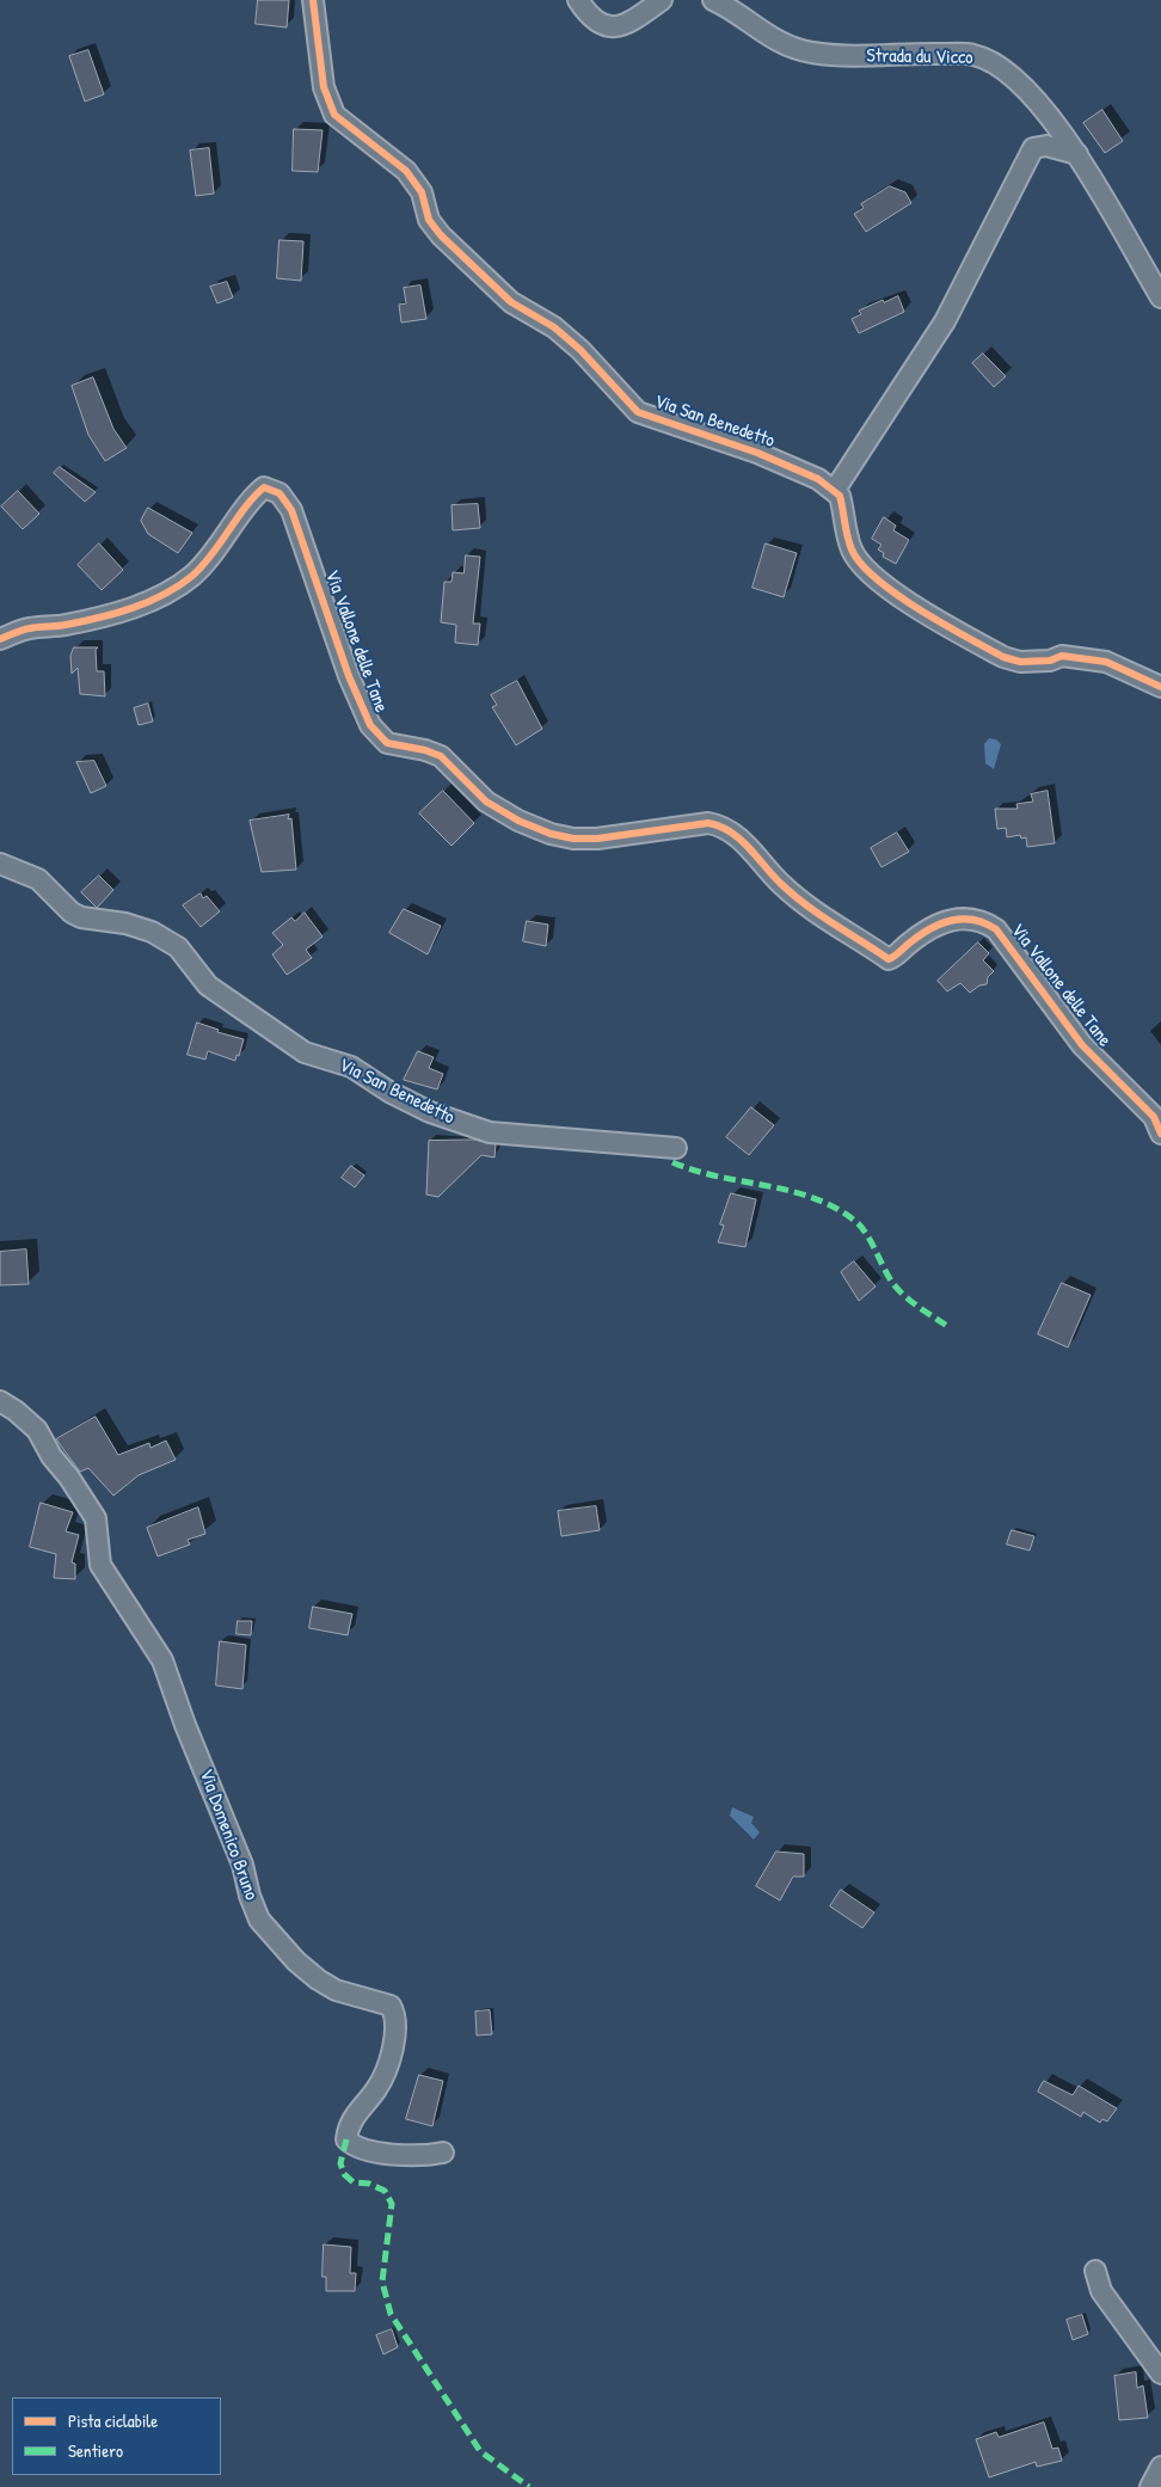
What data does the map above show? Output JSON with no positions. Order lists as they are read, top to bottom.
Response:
{
  "streets": {
    "street": [
      "Strada du Vicco",
      "Via San Benedetto",
      "Via Vallone delle Tane",
      "Via Domenico Bruno"
    ]
  },
  "legend": ["Pista ciclabile", "Sentiero"]
}
